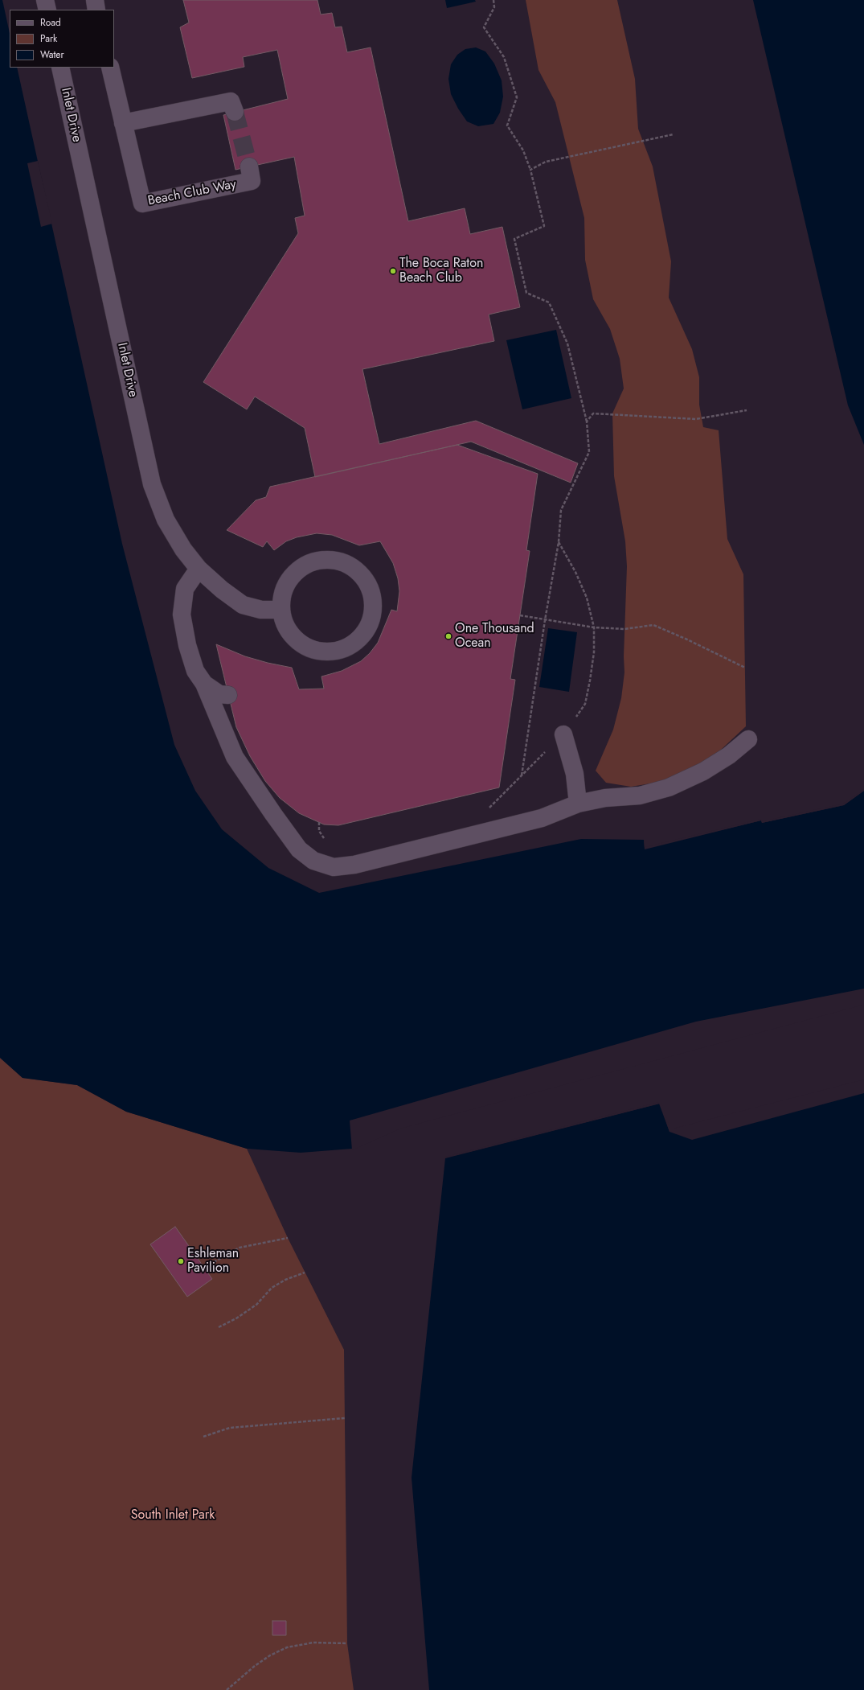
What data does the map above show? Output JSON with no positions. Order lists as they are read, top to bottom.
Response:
{
  "streets": {
    "lane": ["Inlet Drive", "Beach Club Way"]
  },
  "parks": ["South Inlet Park"],
  "places": ["The Boca Raton Beach Club", "One Thousand Ocean", "Eshleman Pavilion"],
  "legend": ["Road", "Park", "Water"]
}
